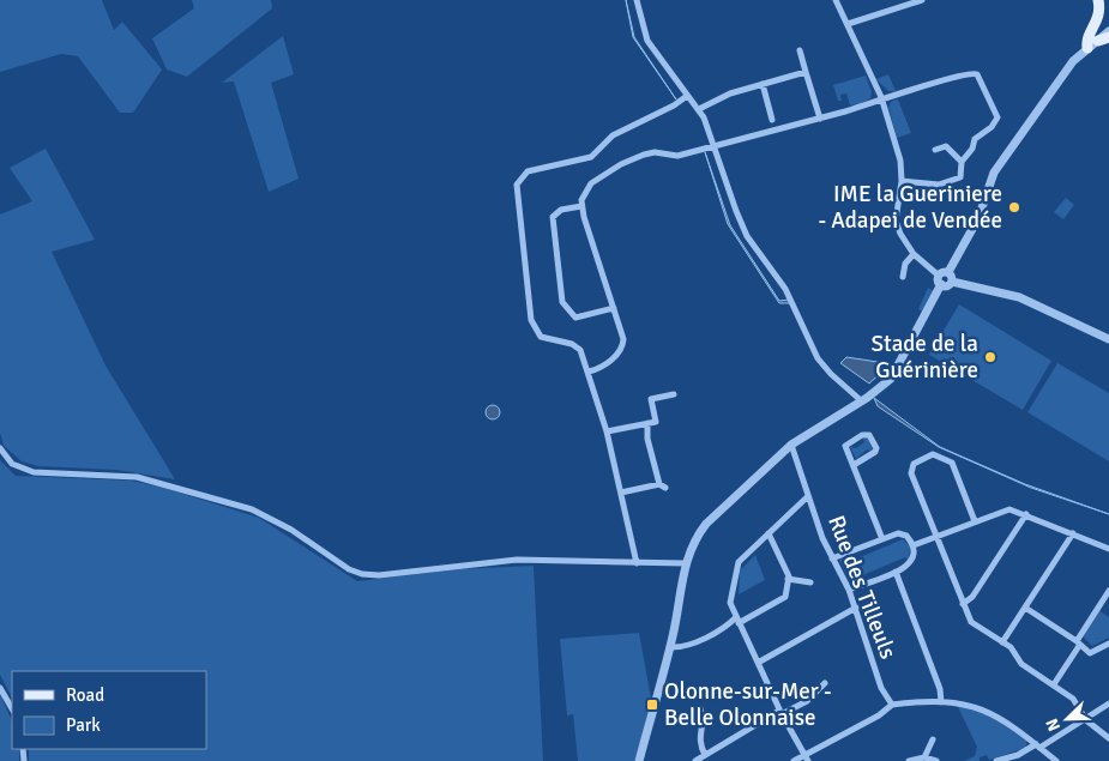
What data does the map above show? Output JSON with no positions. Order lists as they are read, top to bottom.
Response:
{
  "streets": {
    "street": ["Rue des Tilleuls"]
  },
  "places": {
    "other": ["IME la Gueriniere - Adapei de Vendée", "Stade de la Guérinière"],
    "transit": ["Olonne-sur-Mer - Belle Olonnaise"]
  },
  "legend": ["Road", "Park"],
  "north": "bottom left"
}
